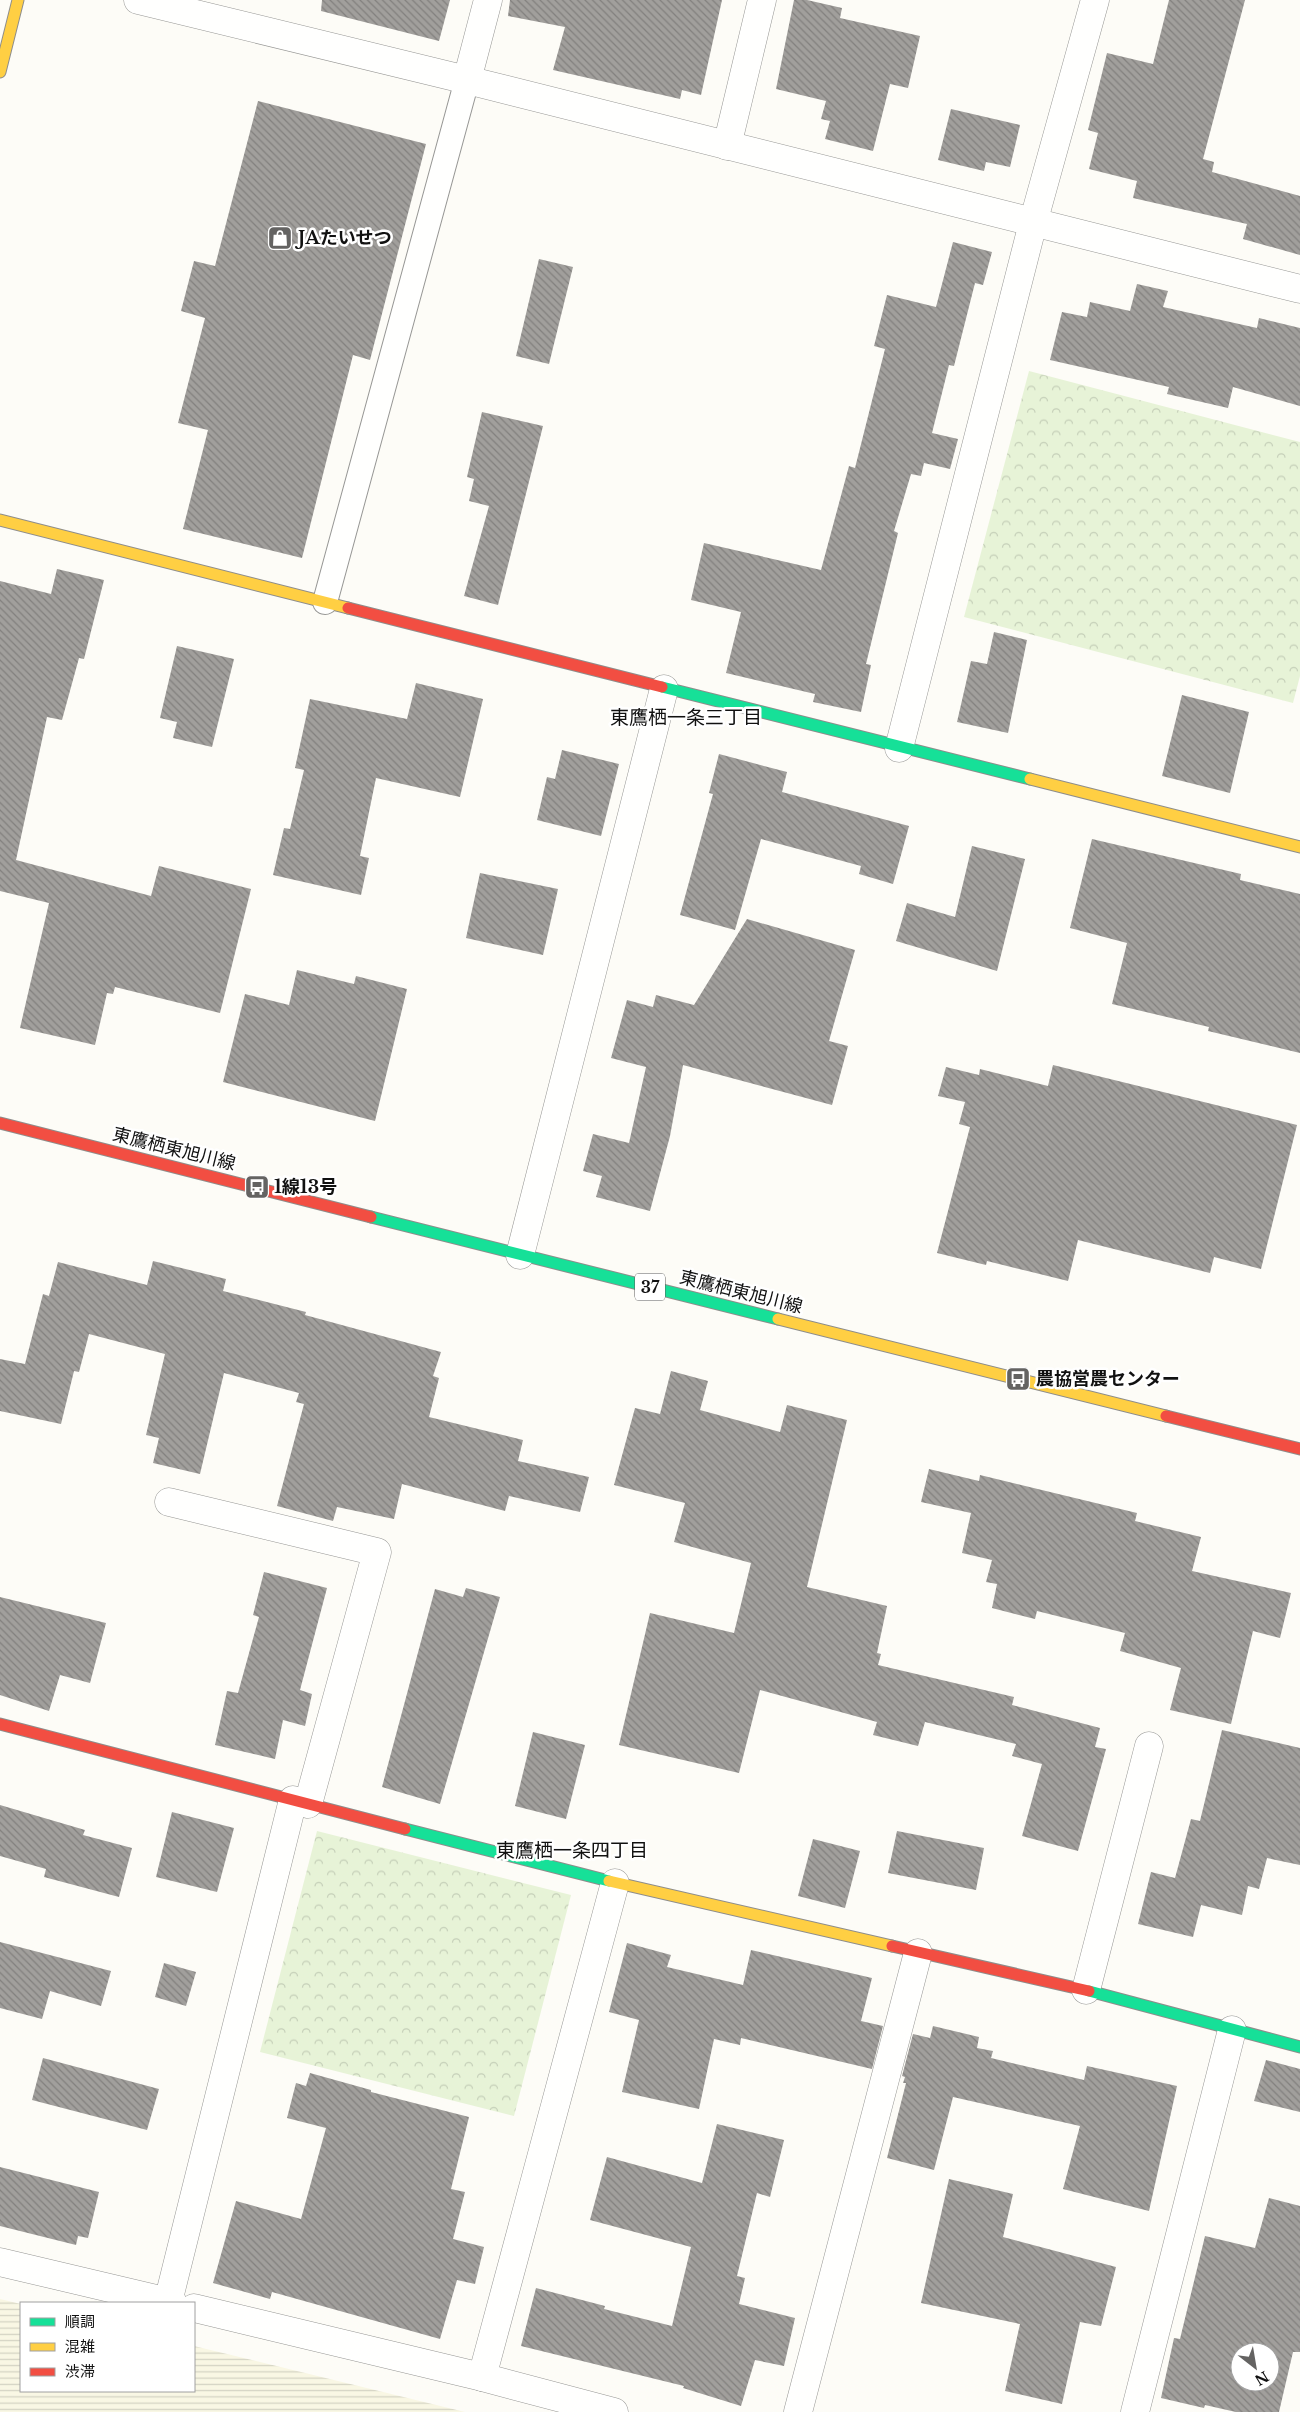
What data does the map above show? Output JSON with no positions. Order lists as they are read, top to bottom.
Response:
{
  "streets": {
    "main road": ["東鷹栖東旭川線", "37"]
  },
  "districts": ["東鷹栖一条三丁目", "東鷹栖一条四丁目"],
  "places": {
    "shop": ["JAたいせつ"],
    "bus stop": ["1線13号", "農協営農センター"]
  },
  "legend": ["順調", "混雑", "渋滞"],
  "north": "bottom right"
}
